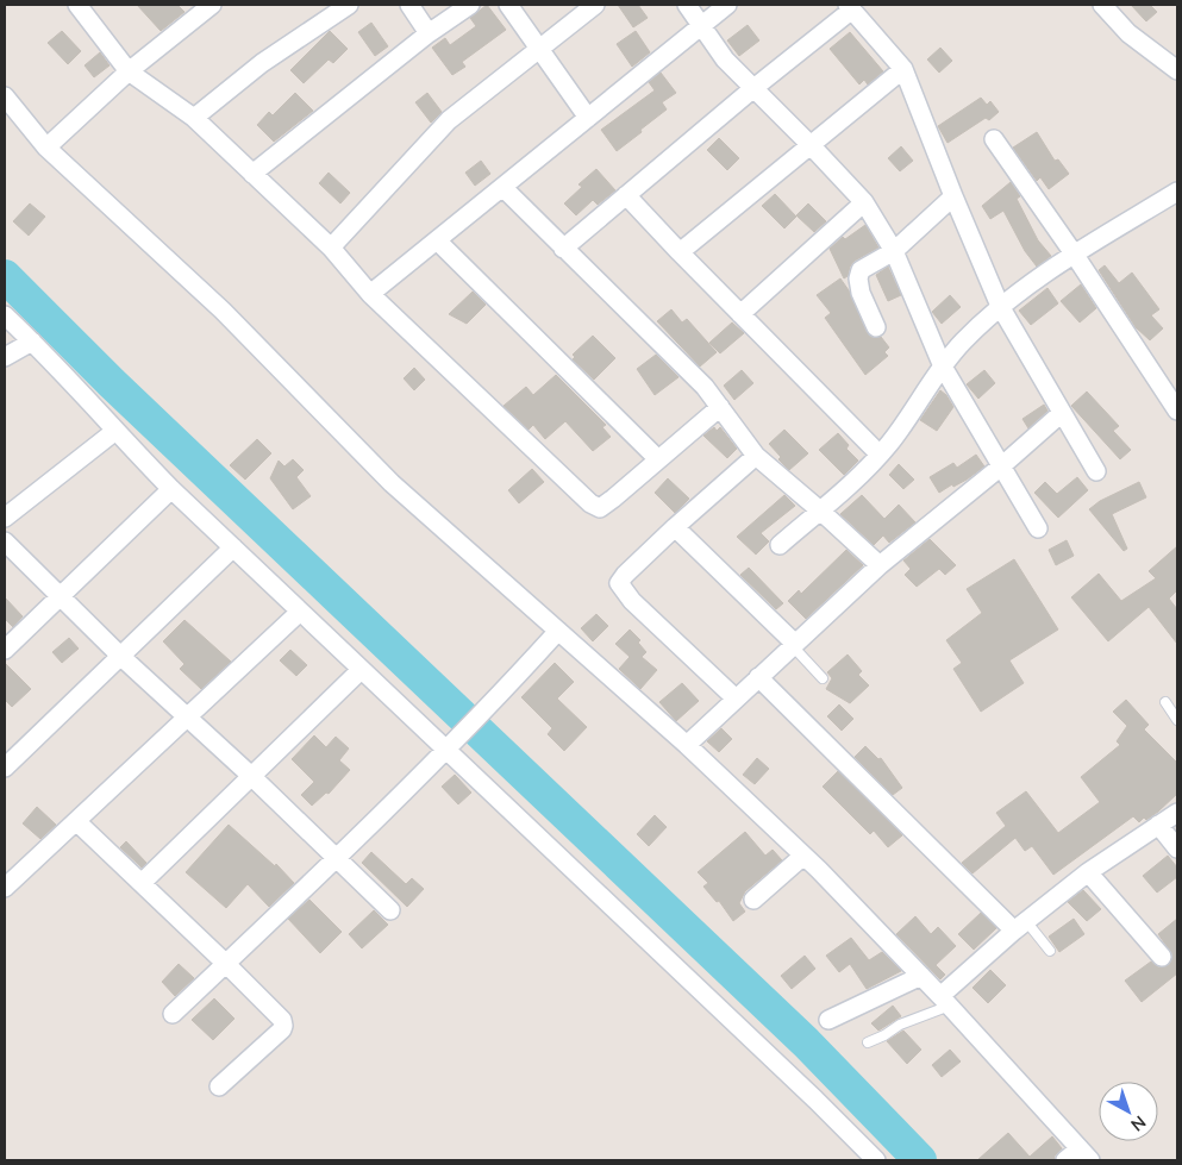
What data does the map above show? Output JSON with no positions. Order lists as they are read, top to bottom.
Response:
{
  "north": "bottom right"
}
